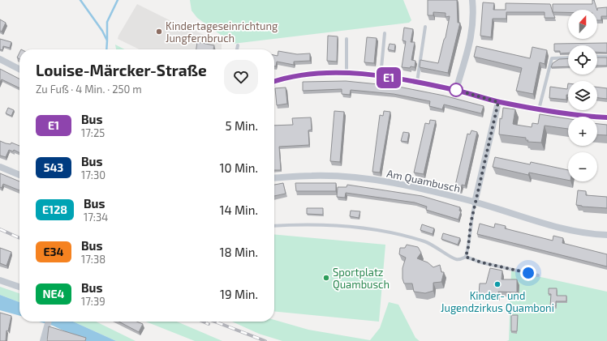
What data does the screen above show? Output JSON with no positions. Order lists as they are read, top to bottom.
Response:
{
  "streets": {
    "street": ["Am Quambusch"]
  },
  "places": ["Kindertageseinrichtung Jungfernbruch", "Sportplatz Quambusch", "Kinder- und Jugendzirkus Quamboni"],
  "lines": ["bus line E1"],
  "north": "top",
  "page": {
    "on_map": "E1",
    "map_buttons": ["+", "−"],
    "heading": ["Louise-Märcker-Straße", "Zu Fuß · 4 Min. · 250 m"],
    "list": [
      {
        "mark": "E1",
        "name": "Bus",
        "note": "17:25",
        "value": "5 Min."
      },
      {
        "mark": "543",
        "name": "Bus",
        "note": "17:30",
        "value": "10 Min."
      },
      {
        "mark": "E128",
        "name": "Bus",
        "note": "17:34",
        "value": "14 Min."
      },
      {
        "mark": "E34",
        "name": "Bus",
        "note": "17:38",
        "value": "18 Min."
      },
      {
        "mark": "NE4",
        "name": "Bus",
        "note": "17:39",
        "value": "19 Min."
      }
    ]
  }
}
